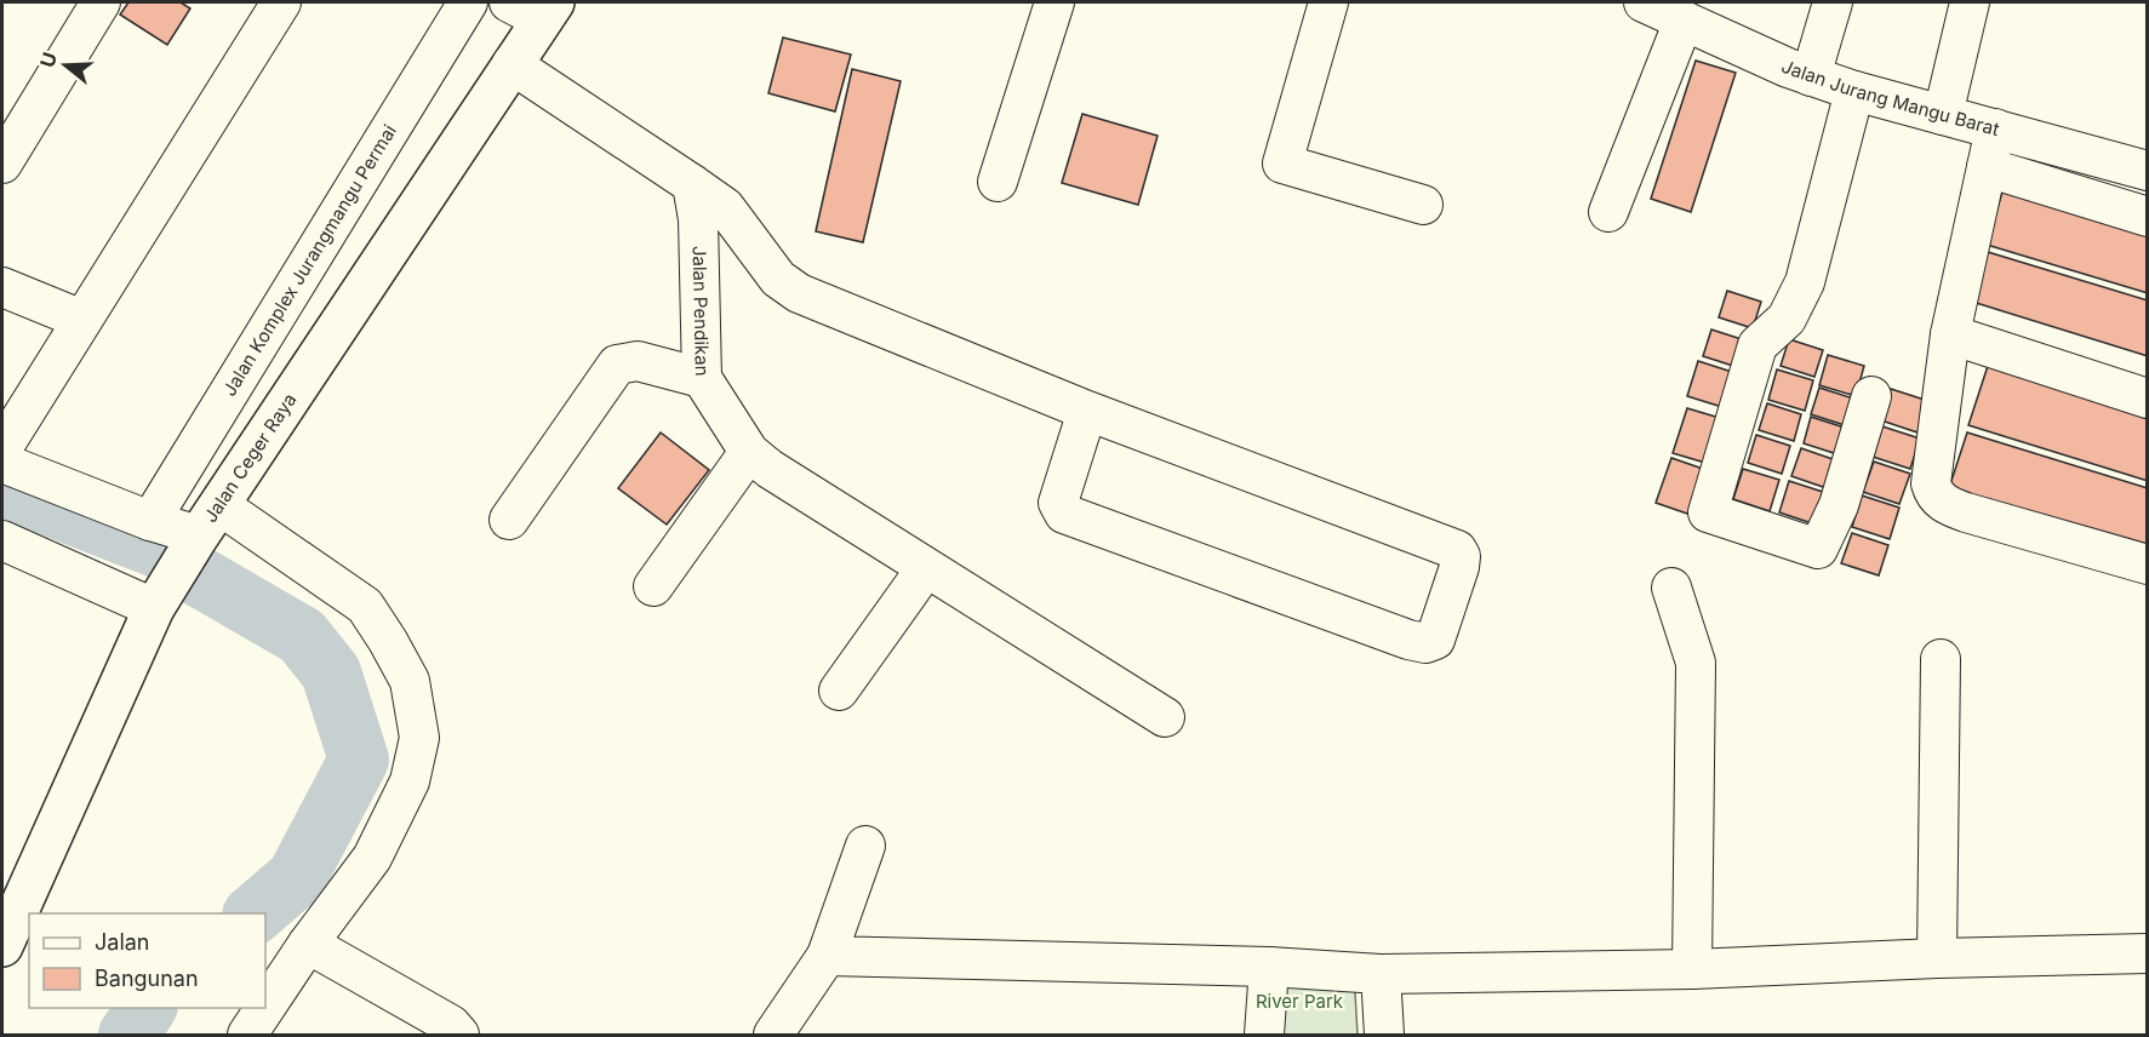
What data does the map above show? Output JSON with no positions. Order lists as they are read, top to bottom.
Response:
{
  "streets": {
    "main road": ["Jalan Ceger Raya"],
    "street": ["Jalan Jurang Mangu Barat", "Jalan Komplex Jurangmangu Permai", "Jalan Pendikan"]
  },
  "parks": ["River Park"],
  "legend": ["Jalan", "Bangunan"],
  "north": "left"
}
